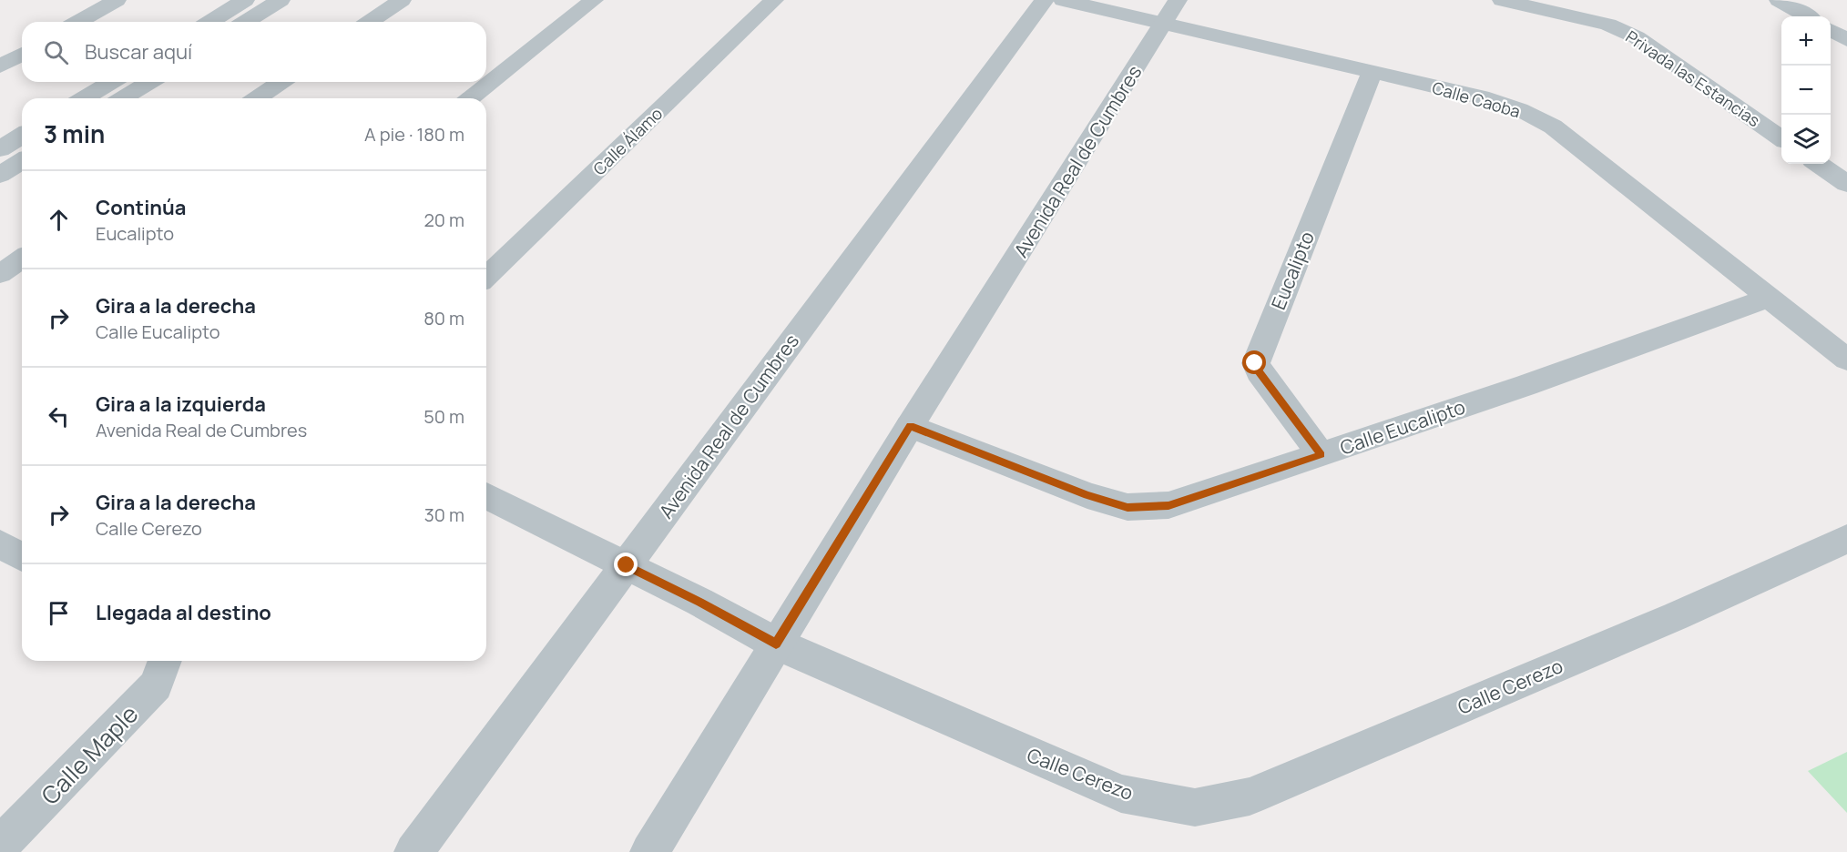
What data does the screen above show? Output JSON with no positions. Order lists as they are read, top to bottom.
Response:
{
  "streets": {
    "street": [
      "Privada las Estancias",
      "Calle Caoba",
      "Calle Álamo",
      "Avenida Real de Cumbres",
      "Eucalipto",
      "Calle Eucalipto",
      "Calle Cerezo",
      "Calle Maple"
    ]
  },
  "crossings": [
    ["Calle Caoba", "Avenida Real de Cumbres"],
    ["Calle Caoba", "Eucalipto"],
    ["Calle Caoba", "Calle Eucalipto"],
    ["Avenida Real de Cumbres", "Calle Eucalipto"],
    ["Avenida Real de Cumbres", "Calle Cerezo"],
    ["Eucalipto", "Calle Eucalipto"]
  ],
  "page": {
    "map_buttons": ["+", "−"],
    "search": "Buscar aquí",
    "heading": ["3 min", "A pie · 180 m"],
    "list": [
      ["Continúa", "Eucalipto", "20 m"],
      ["Gira a la derecha", "Calle Eucalipto", "80 m"],
      ["Gira a la izquierda", "Avenida Real de Cumbres", "50 m"],
      ["Gira a la derecha", "Calle Cerezo", "30 m"],
      "Llegada al destino"
    ]
  }
}
